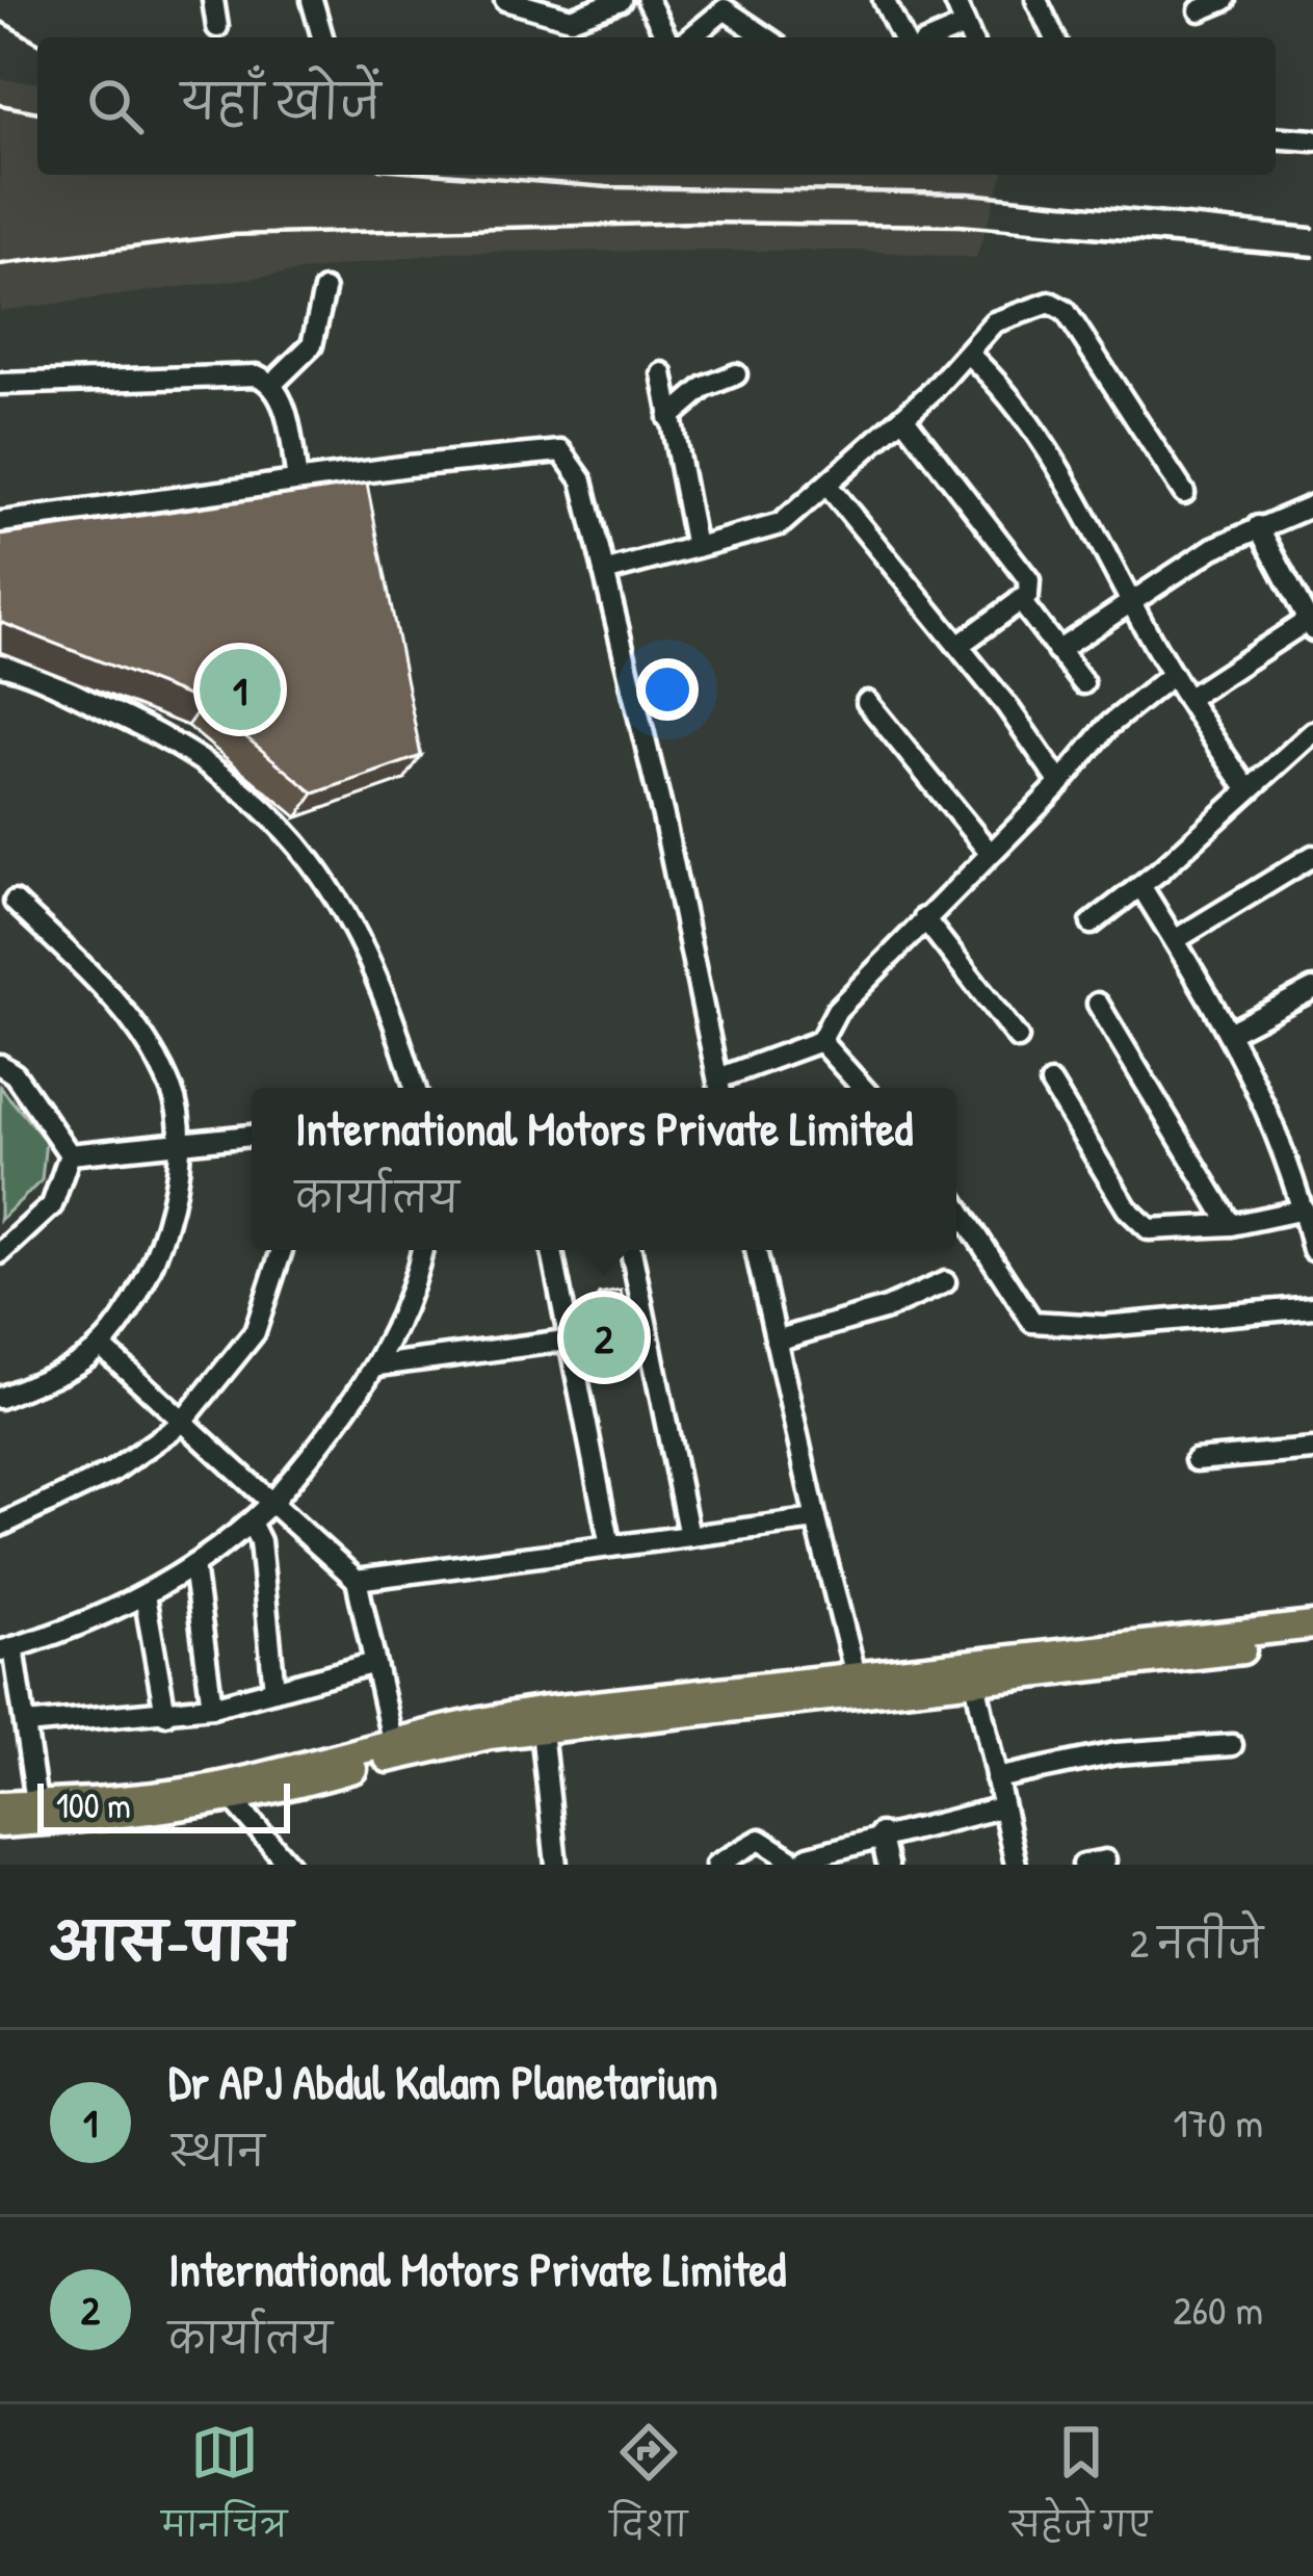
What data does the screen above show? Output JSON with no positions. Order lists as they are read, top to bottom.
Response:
{
  "scale_bar": "100 m",
  "page": {
    "search": "यहाँ खोजें",
    "pins": ["1", "2"],
    "popup": ["International Motors Private Limited", "कार्यालय"],
    "scale": "100 m",
    "heading": ["आस-पास", "2 नतीजे"],
    "list": [
      {
        "mark": "1",
        "name": "Dr APJ Abdul Kalam Planetarium",
        "note": "स्थान",
        "value": "170 m"
      },
      {
        "mark": "2",
        "name": "International Motors Private Limited",
        "note": "कार्यालय",
        "value": "260 m"
      }
    ],
    "nav": ["मानचित्र", "दिशा", "सहेजे गए"]
  }
}
